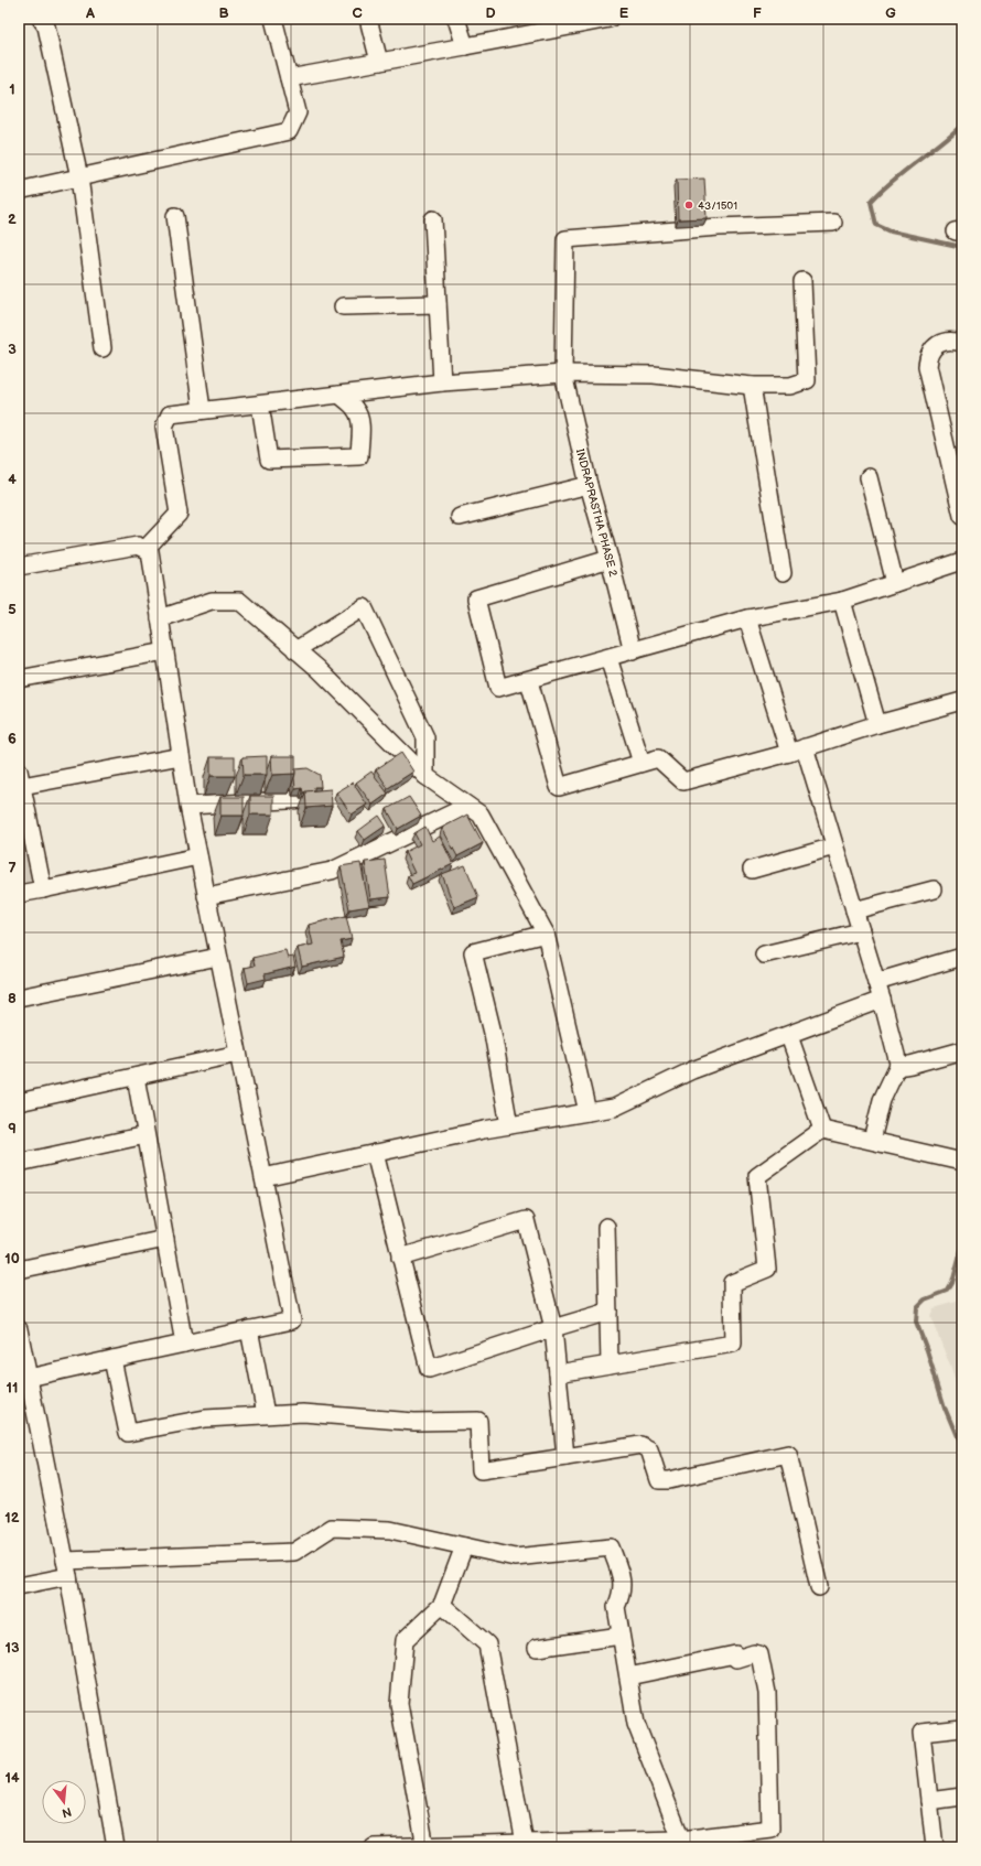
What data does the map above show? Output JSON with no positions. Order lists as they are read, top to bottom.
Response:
{
  "streets": {
    "street": ["INDRAPRASTHA PHASE 2"]
  },
  "places": ["43/1501"],
  "north": "bottom",
  "grid": {
    "columns": [
      "A",
      "B",
      "C",
      "D",
      "E",
      "F",
      "G"
    ],
    "rows": [
      "1",
      "2",
      "3",
      "4",
      "5",
      "6",
      "7",
      "8",
      "9",
      "10",
      "11",
      "12",
      "13",
      "14"
    ]
  }
}
